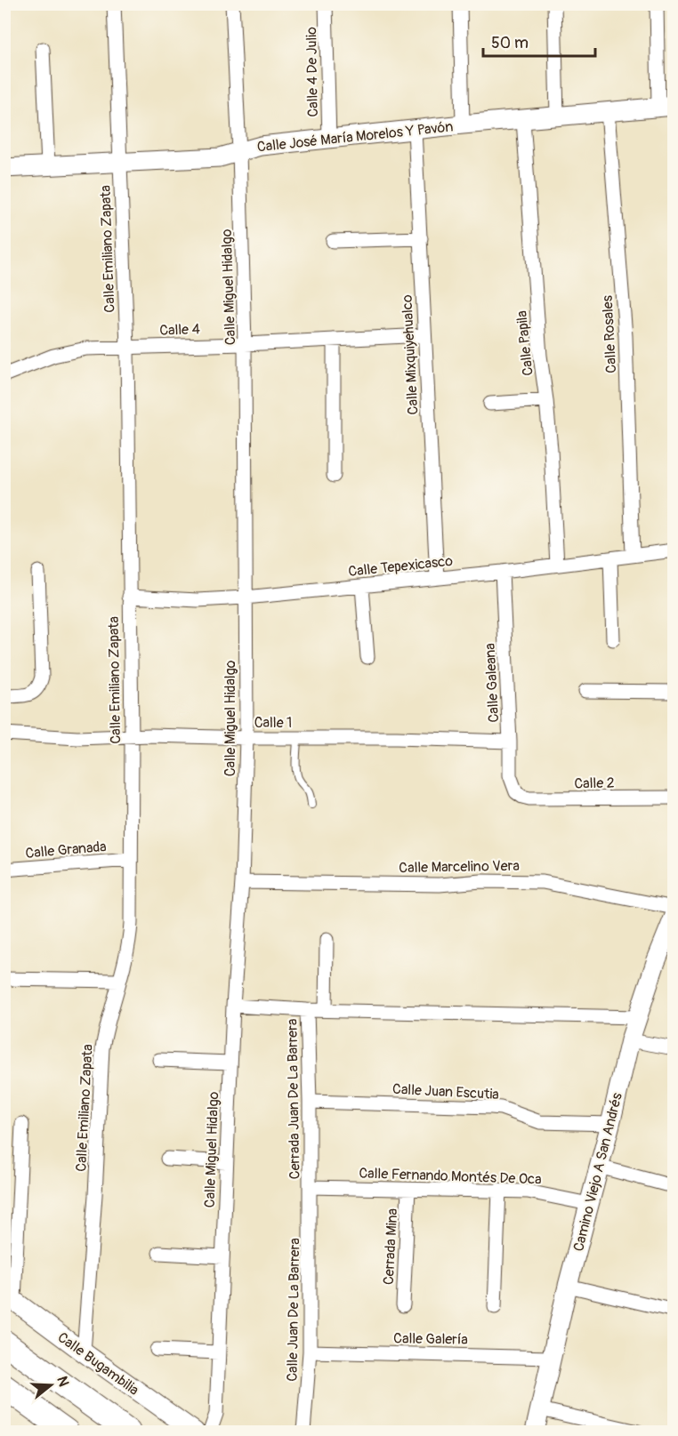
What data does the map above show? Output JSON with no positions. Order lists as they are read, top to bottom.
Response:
{
  "streets": {
    "street": [
      "Calle 4 De Julio",
      "Calle José María Morelos Y Pavón",
      "Calle Emiliano Zapata",
      "Calle Miguel Hidalgo",
      "Calle 4",
      "Calle Rosales",
      "Calle Papila",
      "Calle Mixquiyehualco",
      "Calle Tepexicasco",
      "Calle Galeana",
      "Calle 1",
      "Calle 2",
      "Calle Granada",
      "Calle Marcelino Vera",
      "Calle Juan Escutia",
      "Cerrada Juan De La Barrera",
      "Camino Viejo A San Andrés",
      "Calle Fernando Montés De Oca",
      "Cerrada Mina",
      "Calle Juan De La Barrera",
      "Calle Galería",
      "Calle Bugambilia"
    ]
  },
  "crossings": [
    ["Calle 4 De Julio", "Calle José María Morelos Y Pavón"],
    ["Calle José María Morelos Y Pavón", "Calle Emiliano Zapata"],
    ["Calle José María Morelos Y Pavón", "Calle Miguel Hidalgo"],
    ["Calle José María Morelos Y Pavón", "Calle Rosales"],
    ["Calle José María Morelos Y Pavón", "Calle Papila"],
    ["Calle José María Morelos Y Pavón", "Calle Mixquiyehualco"],
    ["Calle Emiliano Zapata", "Calle 4"],
    ["Calle Emiliano Zapata", "Calle Tepexicasco"],
    ["Calle Emiliano Zapata", "Calle 1"],
    ["Calle Emiliano Zapata", "Calle Granada"],
    ["Calle Emiliano Zapata", "Calle Bugambilia"],
    ["Calle Miguel Hidalgo", "Calle 4"],
    ["Calle Miguel Hidalgo", "Calle Tepexicasco"],
    ["Calle Miguel Hidalgo", "Calle 1"],
    ["Calle Miguel Hidalgo", "Calle Marcelino Vera"],
    ["Calle 4", "Calle Mixquiyehualco"],
    ["Calle Rosales", "Calle Tepexicasco"],
    ["Calle Papila", "Calle Tepexicasco"],
    ["Calle Mixquiyehualco", "Calle Tepexicasco"],
    ["Calle Tepexicasco", "Calle Galeana"],
    ["Calle Galeana", "Calle 1"],
    ["Calle Galeana", "Calle 2"],
    ["Calle Juan Escutia", "Cerrada Juan De La Barrera"],
    ["Calle Juan Escutia", "Camino Viejo A San Andrés"],
    ["Cerrada Juan De La Barrera", "Calle Fernando Montés De Oca"],
    ["Cerrada Juan De La Barrera", "Calle Juan De La Barrera"],
    ["Camino Viejo A San Andrés", "Calle Fernando Montés De Oca"],
    ["Camino Viejo A San Andrés", "Calle Galería"],
    ["Calle Fernando Montés De Oca", "Cerrada Mina"],
    ["Calle Fernando Montés De Oca", "Calle Juan De La Barrera"],
    ["Calle Juan De La Barrera", "Calle Galería"]
  ],
  "scale_bar": "50 m",
  "north": "right"
}
